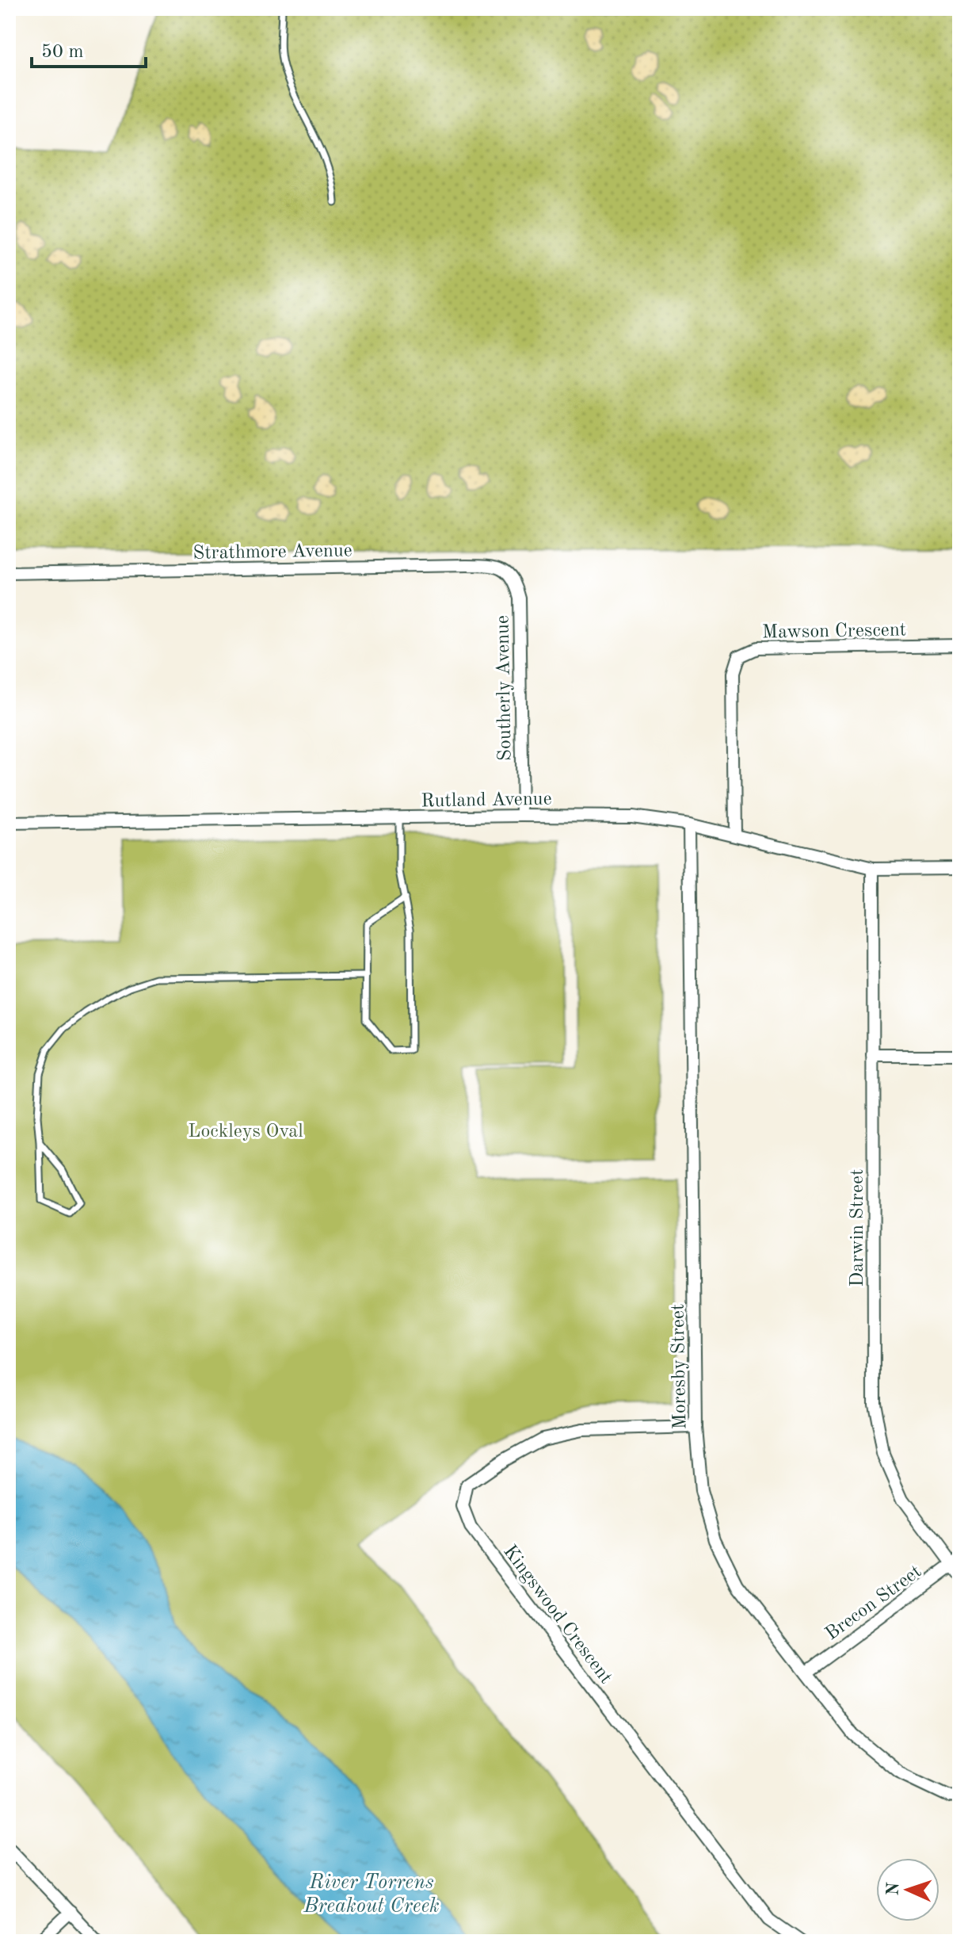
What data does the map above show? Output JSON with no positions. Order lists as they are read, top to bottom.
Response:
{
  "streets": {
    "street": [
      "Strathmore Avenue",
      "Mawson Crescent",
      "Southerly Avenue",
      "Rutland Avenue",
      "Darwin Street",
      "Moresby Street",
      "Brecon Street",
      "Kingswood Crescent"
    ]
  },
  "crossings": [
    ["Strathmore Avenue", "Southerly Avenue"],
    ["Mawson Crescent", "Rutland Avenue"],
    ["Southerly Avenue", "Rutland Avenue"],
    ["Rutland Avenue", "Darwin Street"],
    ["Rutland Avenue", "Moresby Street"],
    ["Darwin Street", "Brecon Street"],
    ["Moresby Street", "Brecon Street"],
    ["Moresby Street", "Kingswood Crescent"]
  ],
  "water": ["River Torrens Breakout Creek"],
  "parks": ["Lockleys Oval"],
  "scale_bar": "50 m",
  "north": "left"
}
